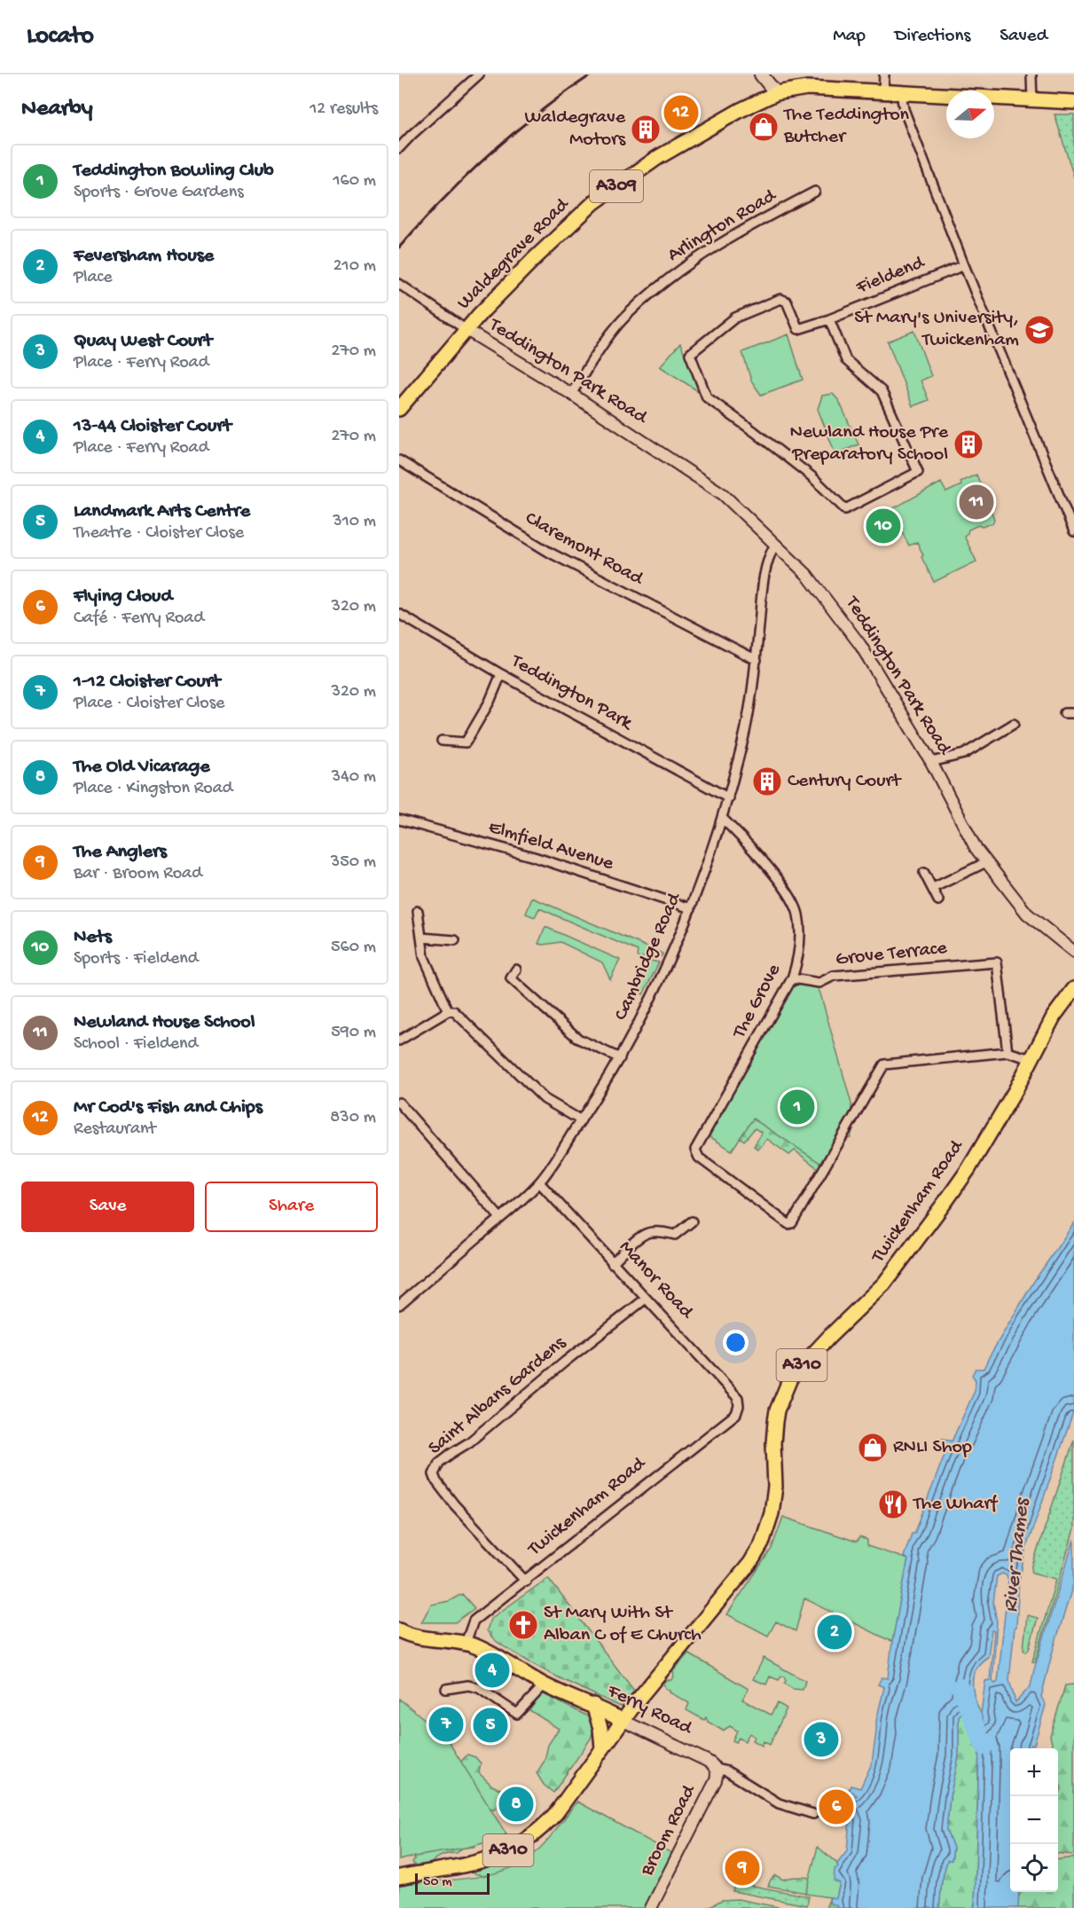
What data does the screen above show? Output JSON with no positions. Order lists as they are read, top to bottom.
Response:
{
  "streets": {
    "main road": [
      "A309",
      "Waldegrave Road",
      "Twickenham Road",
      "A310",
      "Ferry Road"
    ],
    "street": [
      "Arlington Road",
      "Fieldend",
      "Teddington Park Road",
      "Claremont Road",
      "Teddington Park",
      "Elmfield Avenue",
      "Grove Terrace",
      "Cambridge Road",
      "The Grove",
      "Manor Road",
      "Saint Albans Gardens",
      "Broom Road"
    ]
  },
  "crossings": [
    ["Arlington Road", "Teddington Park Road"],
    ["Waldegrave Road", "Teddington Park Road"],
    ["Teddington Park Road", "Cambridge Road"],
    ["Claremont Road", "Cambridge Road"],
    ["Teddington Park", "Cambridge Road"],
    ["Elmfield Avenue", "Cambridge Road"],
    ["Grove Terrace", "The Grove"],
    ["Cambridge Road", "The Grove"],
    ["Cambridge Road", "Manor Road"],
    ["Twickenham Road", "Manor Road"],
    ["Twickenham Road", "A310"],
    ["Twickenham Road", "Saint Albans Gardens"],
    ["Twickenham Road", "Ferry Road"],
    ["Manor Road", "Saint Albans Gardens"],
    ["A310", "Ferry Road"],
    ["Ferry Road", "Broom Road"]
  ],
  "water": ["River Thames"],
  "places": {
    "shop": ["The Teddington Butcher", "RNLI Shop"],
    "building": ["Waldegrave Motors", "Newland House Pre Preparatory School", "Century Court"],
    "school or university": ["St Mary's University, Twickenham"],
    "restaurant": ["The Wharf"],
    "church": ["St Mary With St Alban C of E Church"]
  },
  "scale_bar": "50 m",
  "north": "right",
  "page": {
    "header": "Locato",
    "nav": ["Map", "Directions", "Saved"],
    "heading": ["Nearby", "12 results"],
    "pins": [
      "12",
      "11",
      "10",
      "1",
      "2",
      "4",
      "7",
      "5",
      "3",
      "8",
      "6",
      "9"
    ],
    "list": [
      {
        "mark": "1",
        "name": "Teddington Bowling Club",
        "note": "Sports · Grove Gardens",
        "value": "160 m"
      },
      {
        "mark": "2",
        "name": "Feversham House",
        "note": "Place",
        "value": "210 m"
      },
      {
        "mark": "3",
        "name": "Quay West Court",
        "note": "Place · Ferry Road",
        "value": "270 m"
      },
      {
        "mark": "4",
        "name": "13-44 Cloister Court",
        "note": "Place · Ferry Road",
        "value": "270 m"
      },
      {
        "mark": "5",
        "name": "Landmark Arts Centre",
        "note": "Theatre · Cloister Close",
        "value": "310 m"
      },
      {
        "mark": "6",
        "name": "Flying Cloud",
        "note": "Café · Ferry Road",
        "value": "320 m"
      },
      {
        "mark": "7",
        "name": "1-12 Cloister Court",
        "note": "Place · Cloister Close",
        "value": "320 m"
      },
      {
        "mark": "8",
        "name": "The Old Vicarage",
        "note": "Place · Kingston Road",
        "value": "340 m"
      },
      {
        "mark": "9",
        "name": "The Anglers",
        "note": "Bar · Broom Road",
        "value": "350 m"
      },
      {
        "mark": "10",
        "name": "Nets",
        "note": "Sports · Fieldend",
        "value": "560 m"
      },
      {
        "mark": "11",
        "name": "Newland House School",
        "note": "School · Fieldend",
        "value": "590 m"
      },
      {
        "mark": "12",
        "name": "Mr Cod's Fish and Chips",
        "note": "Restaurant",
        "value": "830 m"
      }
    ],
    "buttons": ["Save", "Share"],
    "map_buttons": ["+", "−"],
    "scale": "50 m"
  }
}
